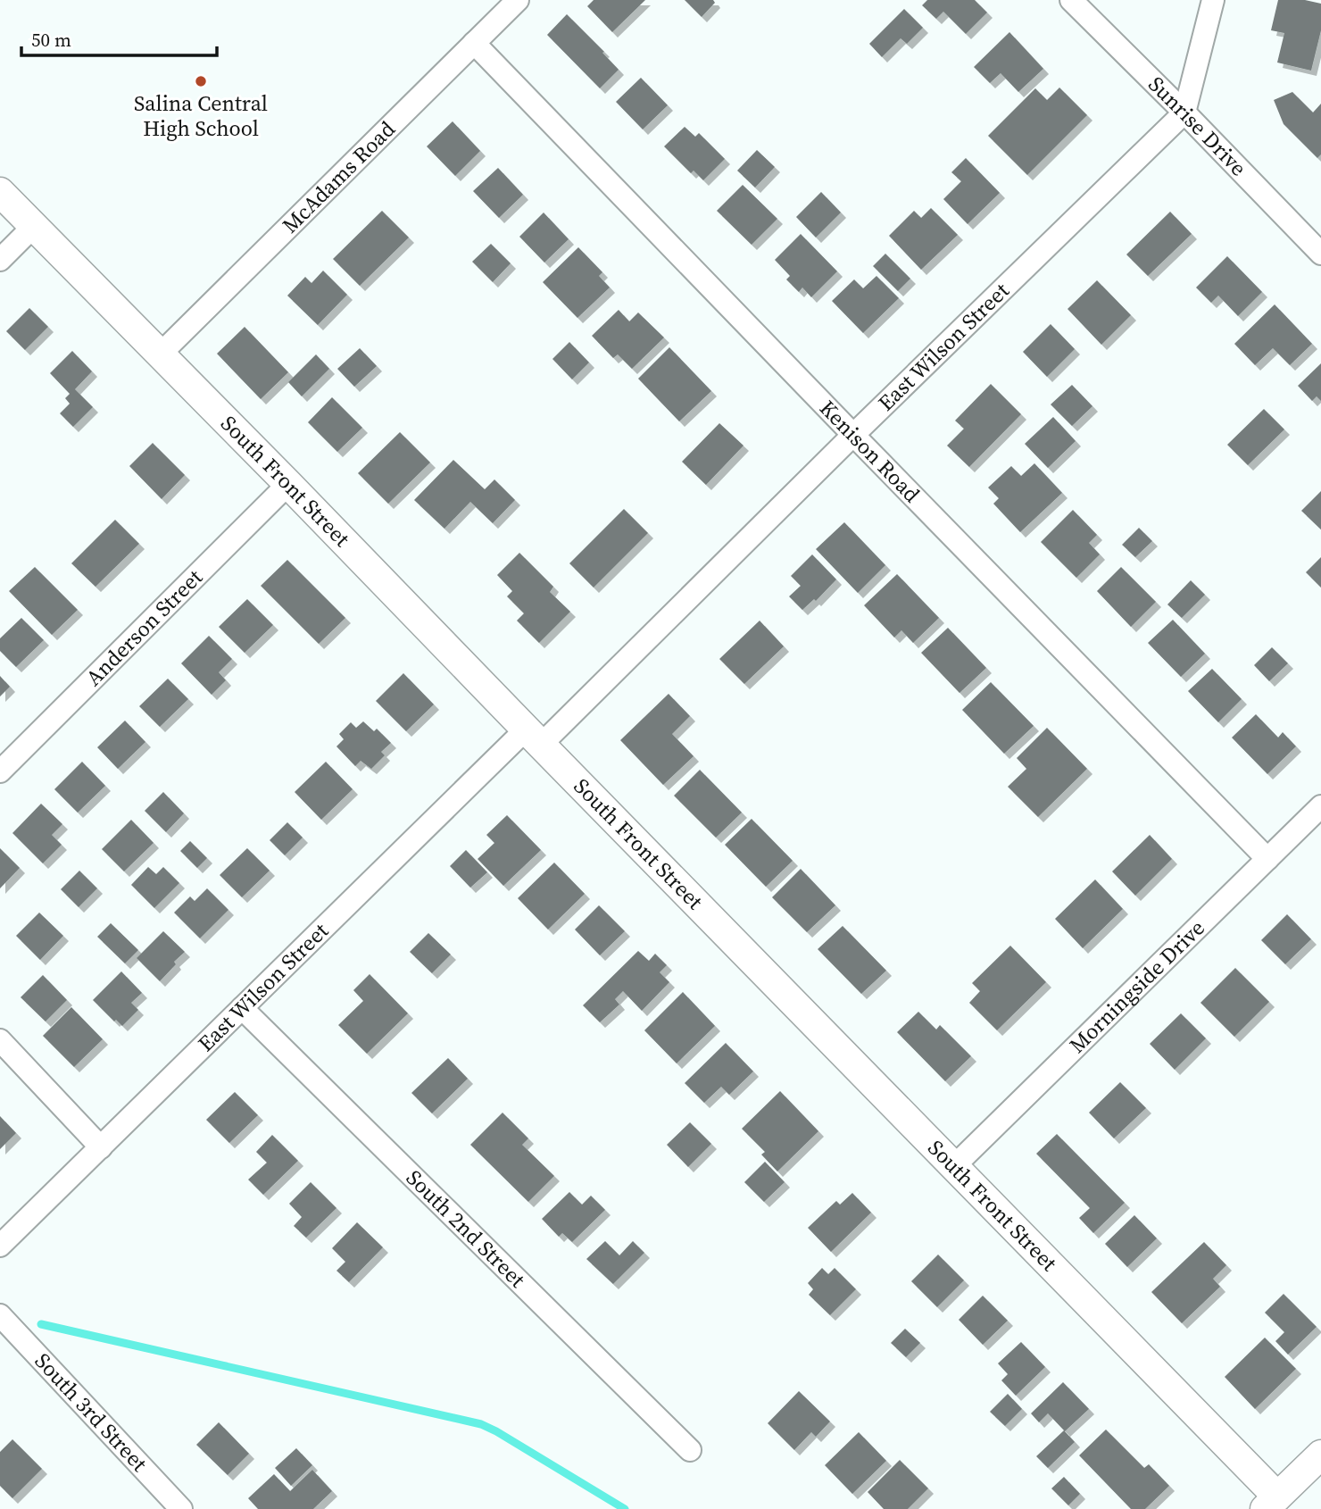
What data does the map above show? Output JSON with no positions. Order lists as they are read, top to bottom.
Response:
{
  "streets": {
    "street": [
      "Sunrise Drive",
      "McAdams Road",
      "East Wilson Street",
      "Kenison Road",
      "South Front Street",
      "Anderson Street",
      "Morningside Drive",
      "South 2nd Street",
      "South 3rd Street"
    ]
  },
  "crossings": [
    ["Sunrise Drive", "East Wilson Street"],
    ["McAdams Road", "Kenison Road"],
    ["McAdams Road", "South Front Street"],
    ["East Wilson Street", "Kenison Road"],
    ["East Wilson Street", "South Front Street"],
    ["East Wilson Street", "South 2nd Street"],
    ["Kenison Road", "Morningside Drive"],
    ["South Front Street", "Anderson Street"],
    ["South Front Street", "Morningside Drive"]
  ],
  "places": ["Salina Central High School"],
  "scale_bar": "50 m"
}
